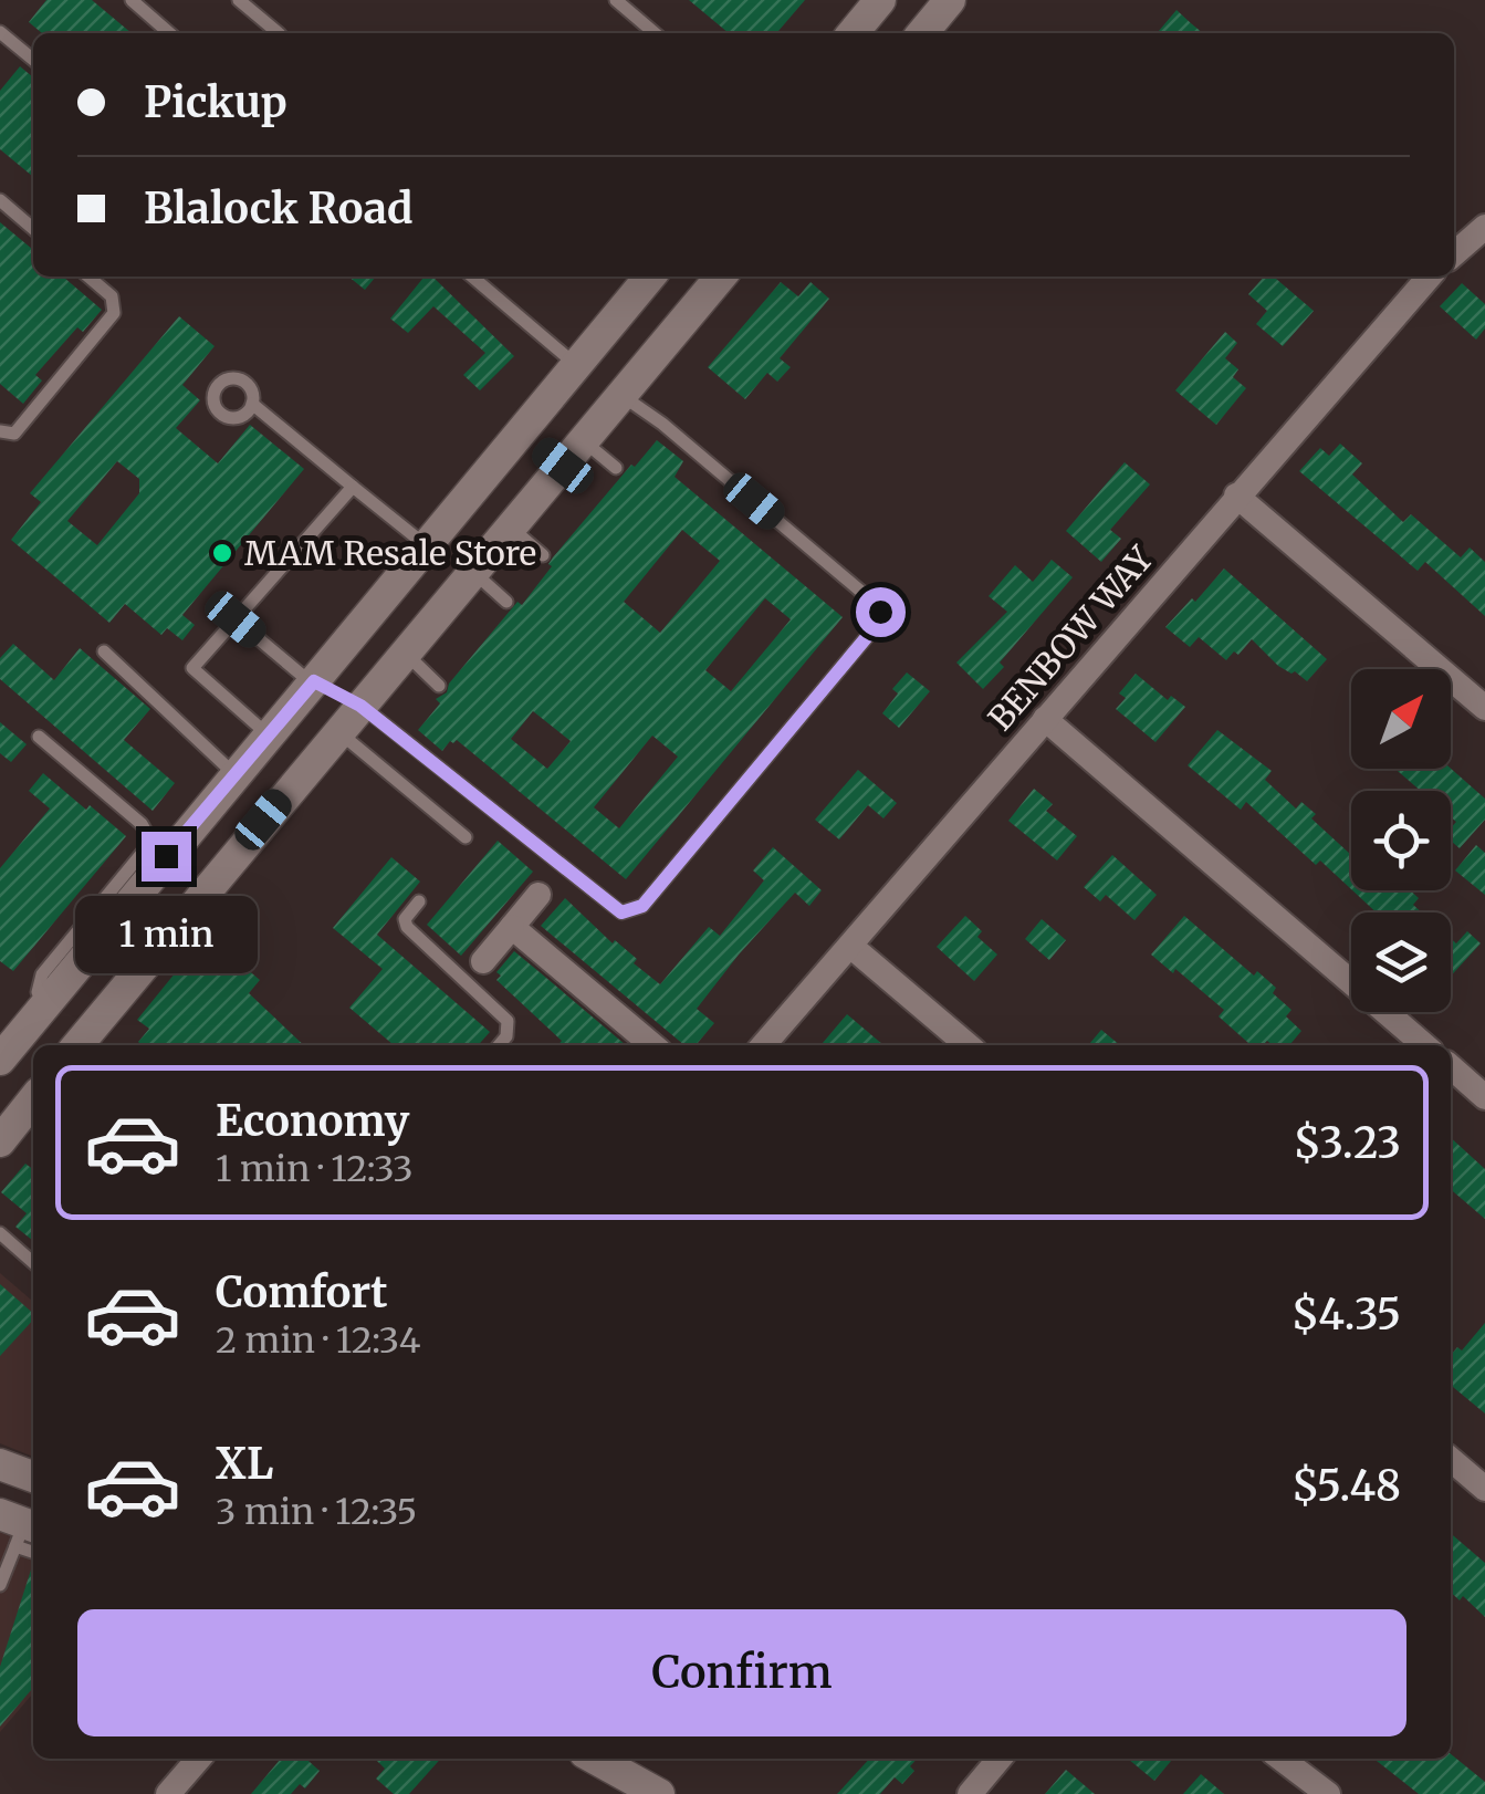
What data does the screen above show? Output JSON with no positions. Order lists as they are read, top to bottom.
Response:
{
  "streets": {
    "street": ["BENBOW WAY"]
  },
  "places": ["MAM Resale Store"],
  "north": "top right",
  "page": {
    "banner": ["Pickup", "Blalock Road"],
    "bubble": "1 min",
    "list": [
      {
        "name": "Economy",
        "note": "1 min · 12:33",
        "value": "$3.23"
      },
      {
        "name": "Comfort",
        "note": "2 min · 12:34",
        "value": "$4.35"
      },
      {
        "name": "XL",
        "note": "3 min · 12:35",
        "value": "$5.48"
      }
    ],
    "buttons": "Confirm"
  }
}
